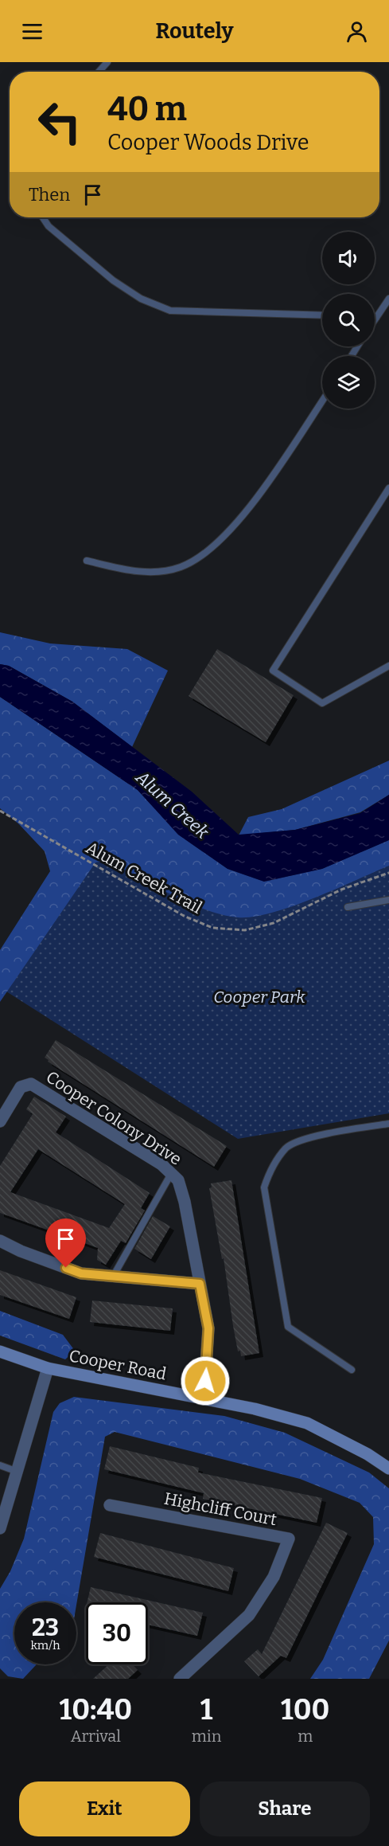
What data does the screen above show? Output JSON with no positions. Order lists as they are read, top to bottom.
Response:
{
  "streets": {
    "street": ["Cooper Colony Drive", "Cooper Road", "Highcliff Court"],
    "path": ["Alum Creek Trail"]
  },
  "crossings": [
    ["Cooper Colony Drive", "Cooper Road"]
  ],
  "water": ["Alum Creek"],
  "parks": ["Cooper Park"],
  "page": {
    "header": "Routely",
    "turn": ["40 m", "Cooper Woods Drive"],
    "then": "Then",
    "speed": "23 km/h",
    "limit": "30",
    "eta": [
      "10:40",
      "Arrival",
      "1",
      "min",
      "100",
      "m"
    ],
    "buttons": ["Exit", "Share"]
  }
}
